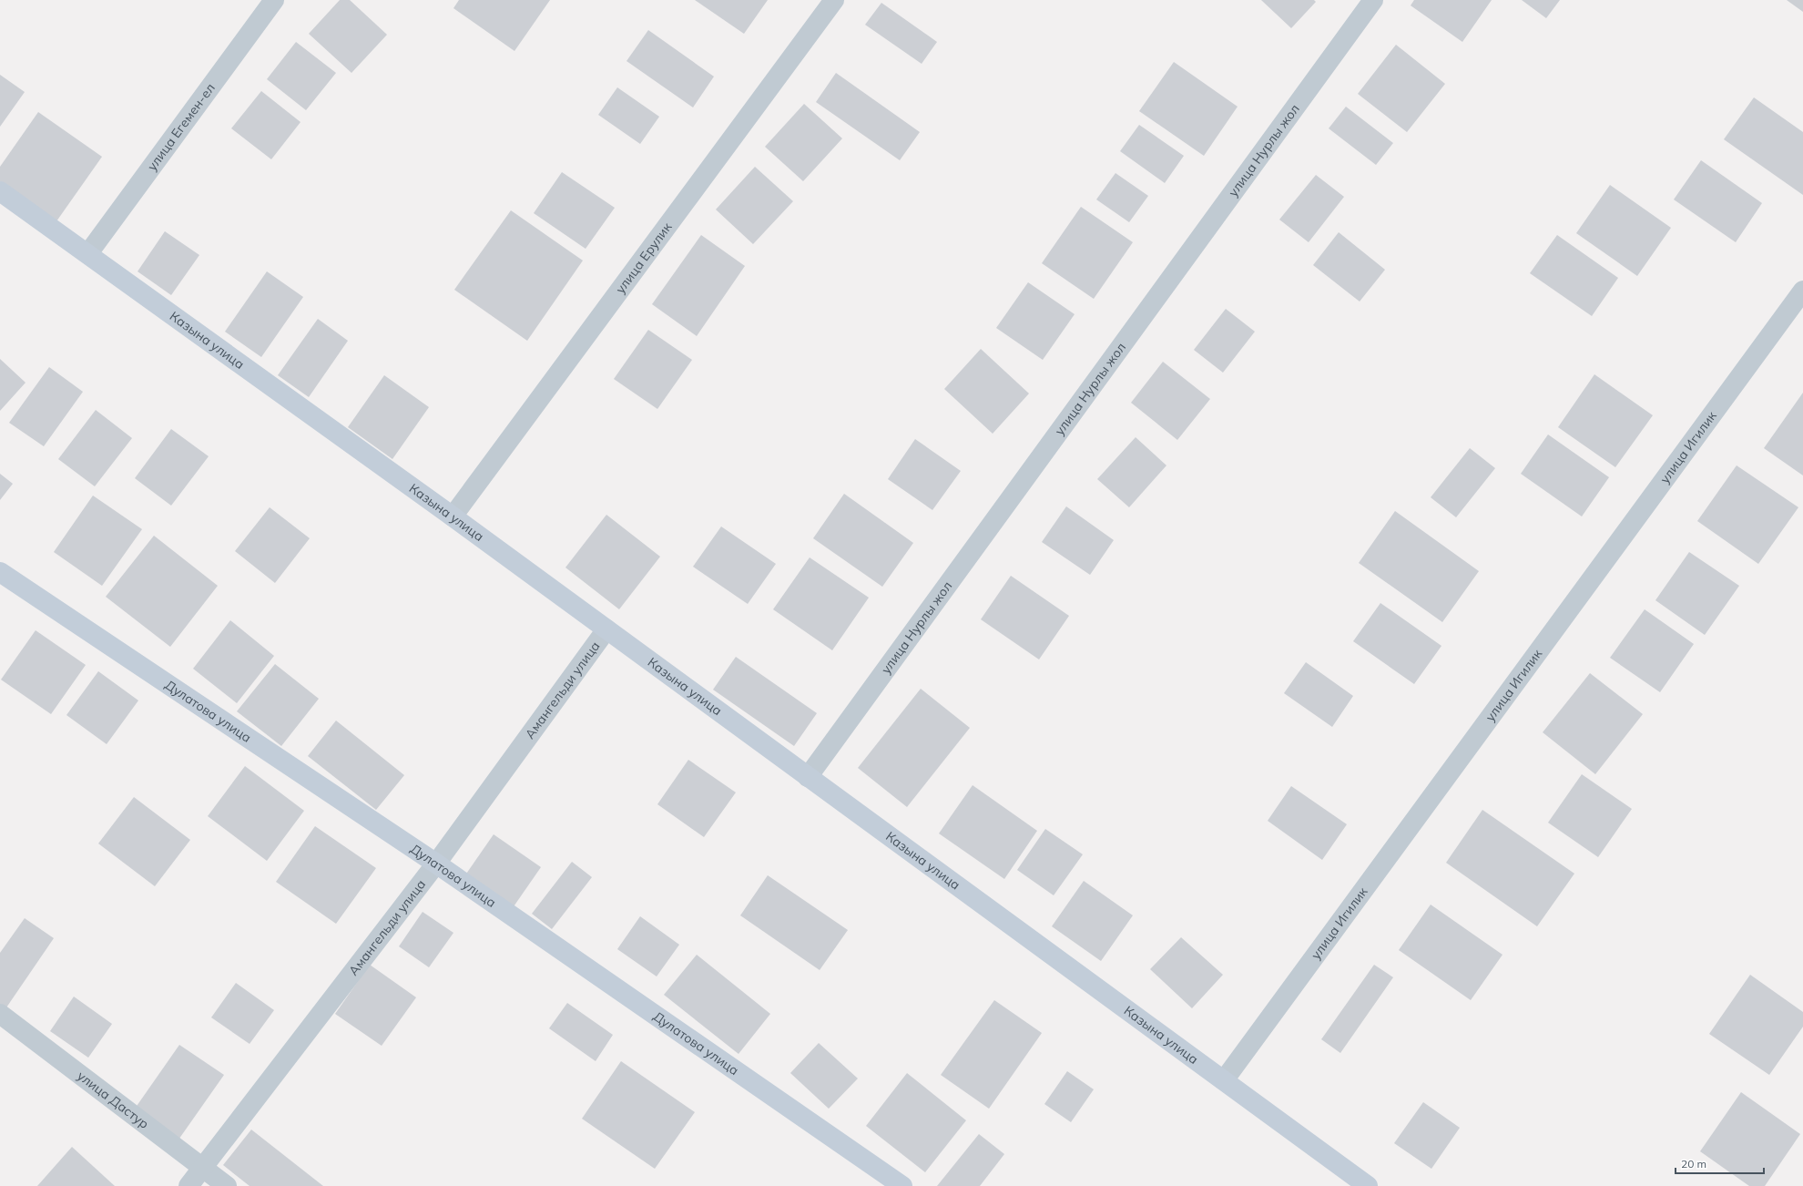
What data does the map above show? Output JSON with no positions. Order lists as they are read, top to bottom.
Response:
{
  "streets": {
    "street": [
      "улица Егемен-ел",
      "улица Нурлы жол",
      "улица Ерулик",
      "Казына улица",
      "улица Игилик",
      "Амангельди улица",
      "Дулатова улица",
      "улица Дастур"
    ]
  },
  "crossings": [
    ["улица Егемен-ел", "Казына улица"],
    ["улица Нурлы жол", "Казына улица"],
    ["улица Ерулик", "Казына улица"],
    ["Казына улица", "улица Игилик"],
    ["Казына улица", "Амангельди улица"],
    ["Амангельди улица", "Дулатова улица"],
    ["Амангельди улица", "улица Дастур"]
  ],
  "scale_bar": "20 m"
}
